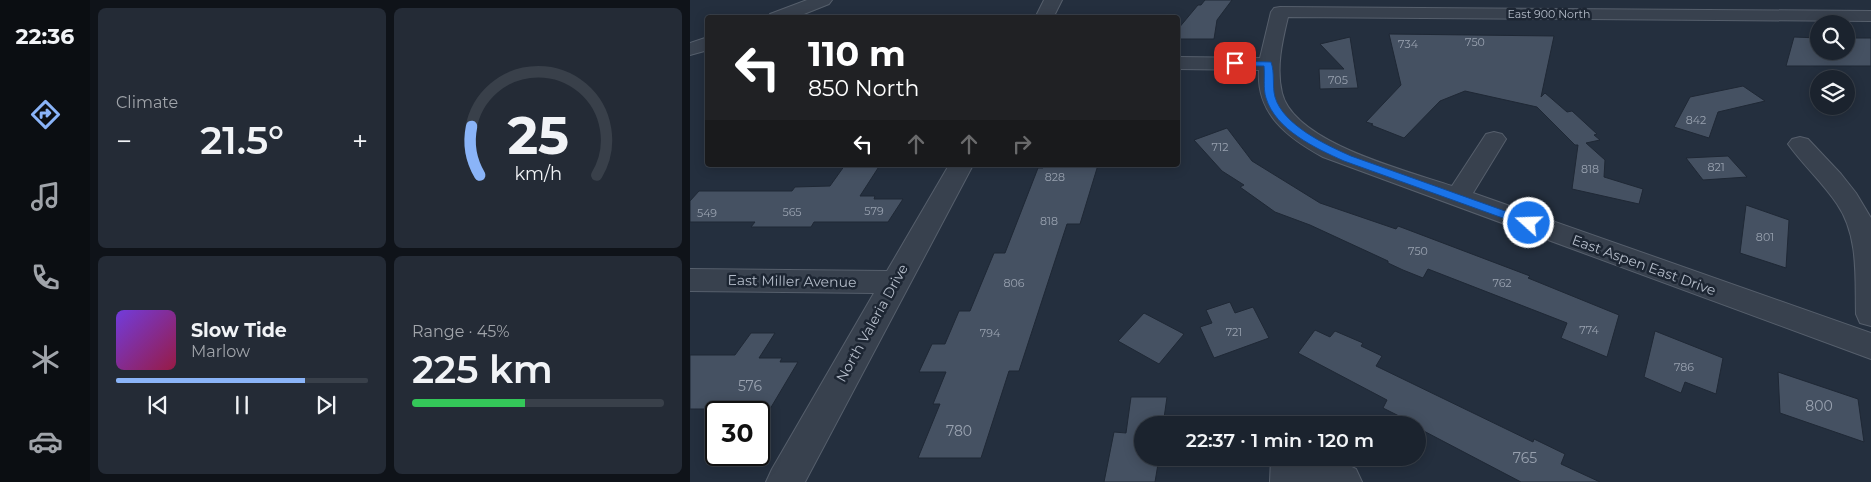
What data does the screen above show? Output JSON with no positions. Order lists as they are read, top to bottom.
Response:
{
  "streets": {
    "street": [
      "East 900 North",
      "East Aspen East Drive",
      "East Miller Avenue",
      "North Valeria Drive"
    ]
  },
  "crossings": [
    ["East 900 North", "East Aspen East Drive"],
    ["East Miller Avenue", "North Valeria Drive"]
  ],
  "house_numbers": [
    "750",
    "734",
    "705",
    "842",
    "712",
    "821",
    "818",
    "828",
    "579",
    "565",
    "549",
    "818",
    "801",
    "750",
    "806",
    "762",
    "774",
    "721",
    "794",
    "786",
    "576",
    "800",
    "780",
    "765"
  ],
  "page": {
    "tabs": "22:36",
    "tile": [
      "Climate",
      ["Range · 45%", "225 km"]
    ],
    "turn": ["110 m", "850 North"],
    "heat": ["−", "21.5°", "+"],
    "song": ["Slow Tide", "Marlow"],
    "limit": "30",
    "trip": "22:37 · 1 min · 120 m",
    "gauge": ["25", "km/h"]
  }
}
